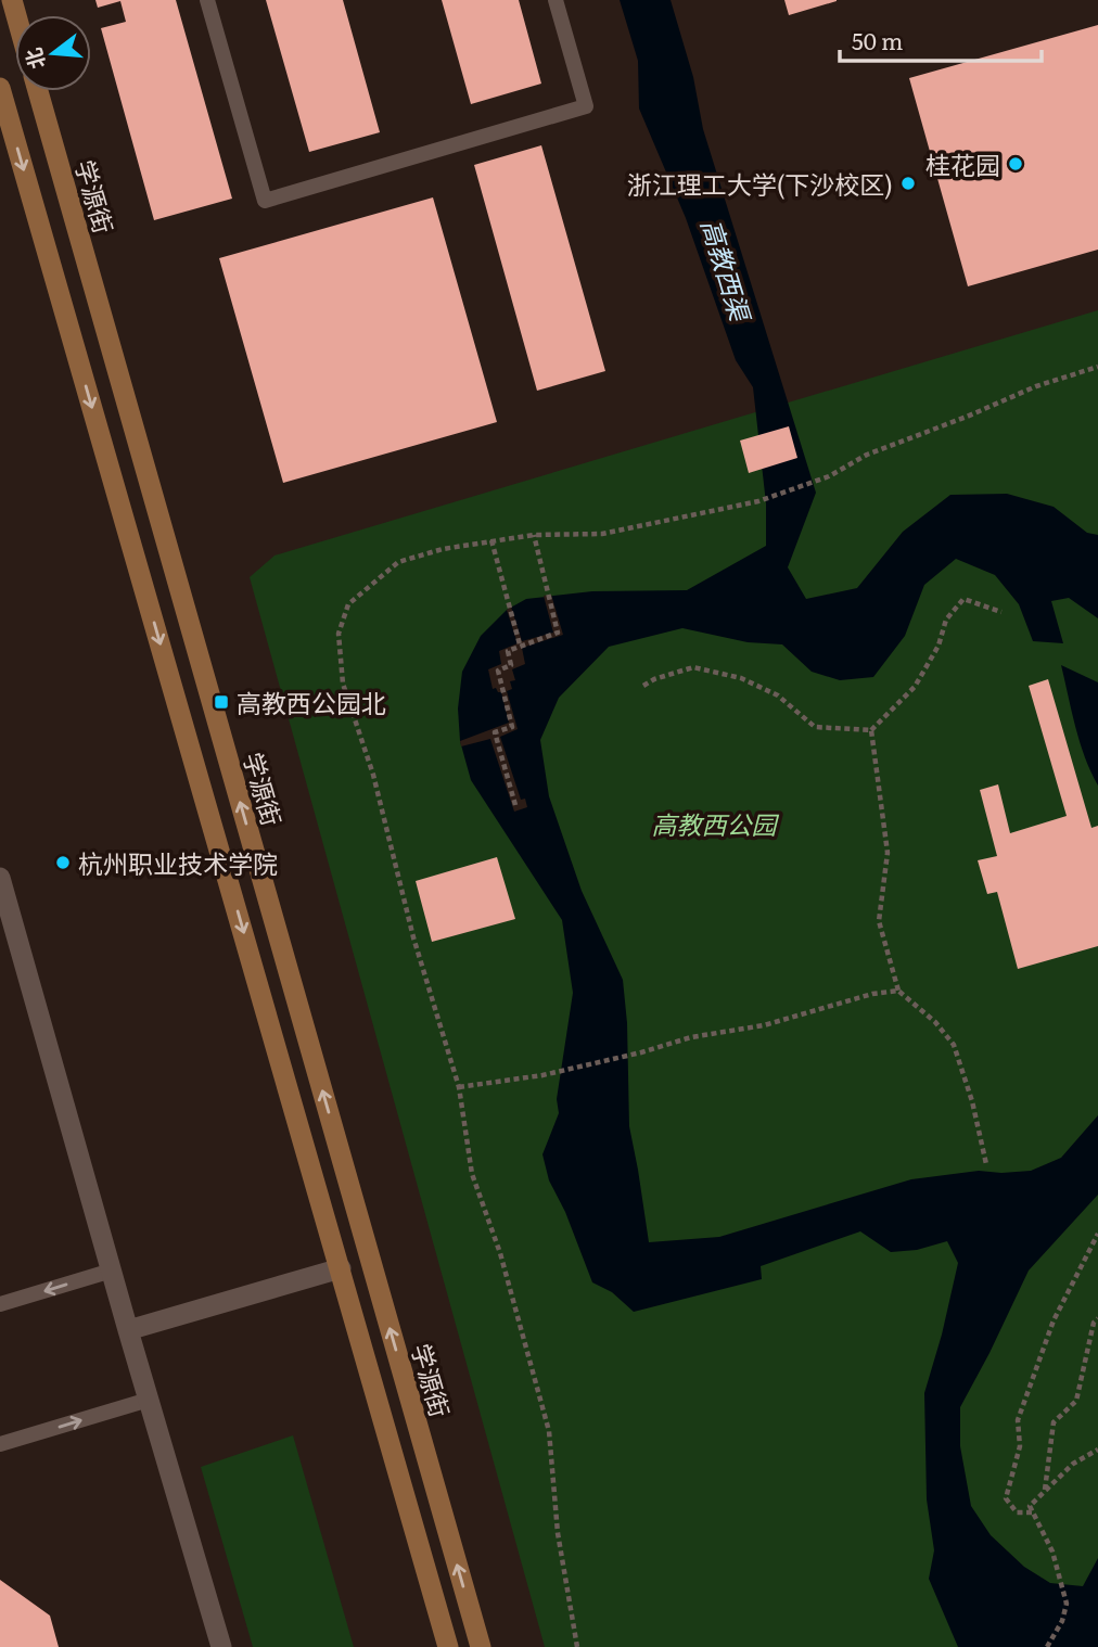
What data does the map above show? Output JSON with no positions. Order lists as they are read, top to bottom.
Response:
{
  "streets": {
    "main road": ["学源街"]
  },
  "water": ["高教西渠"],
  "parks": ["高教西公园"],
  "places": {
    "other": ["桂花园", "浙江理工大学(下沙校区)", "杭州职业技术学院"],
    "transit": ["高教西公园北"]
  },
  "scale_bar": "50 m",
  "north": "left"
}
